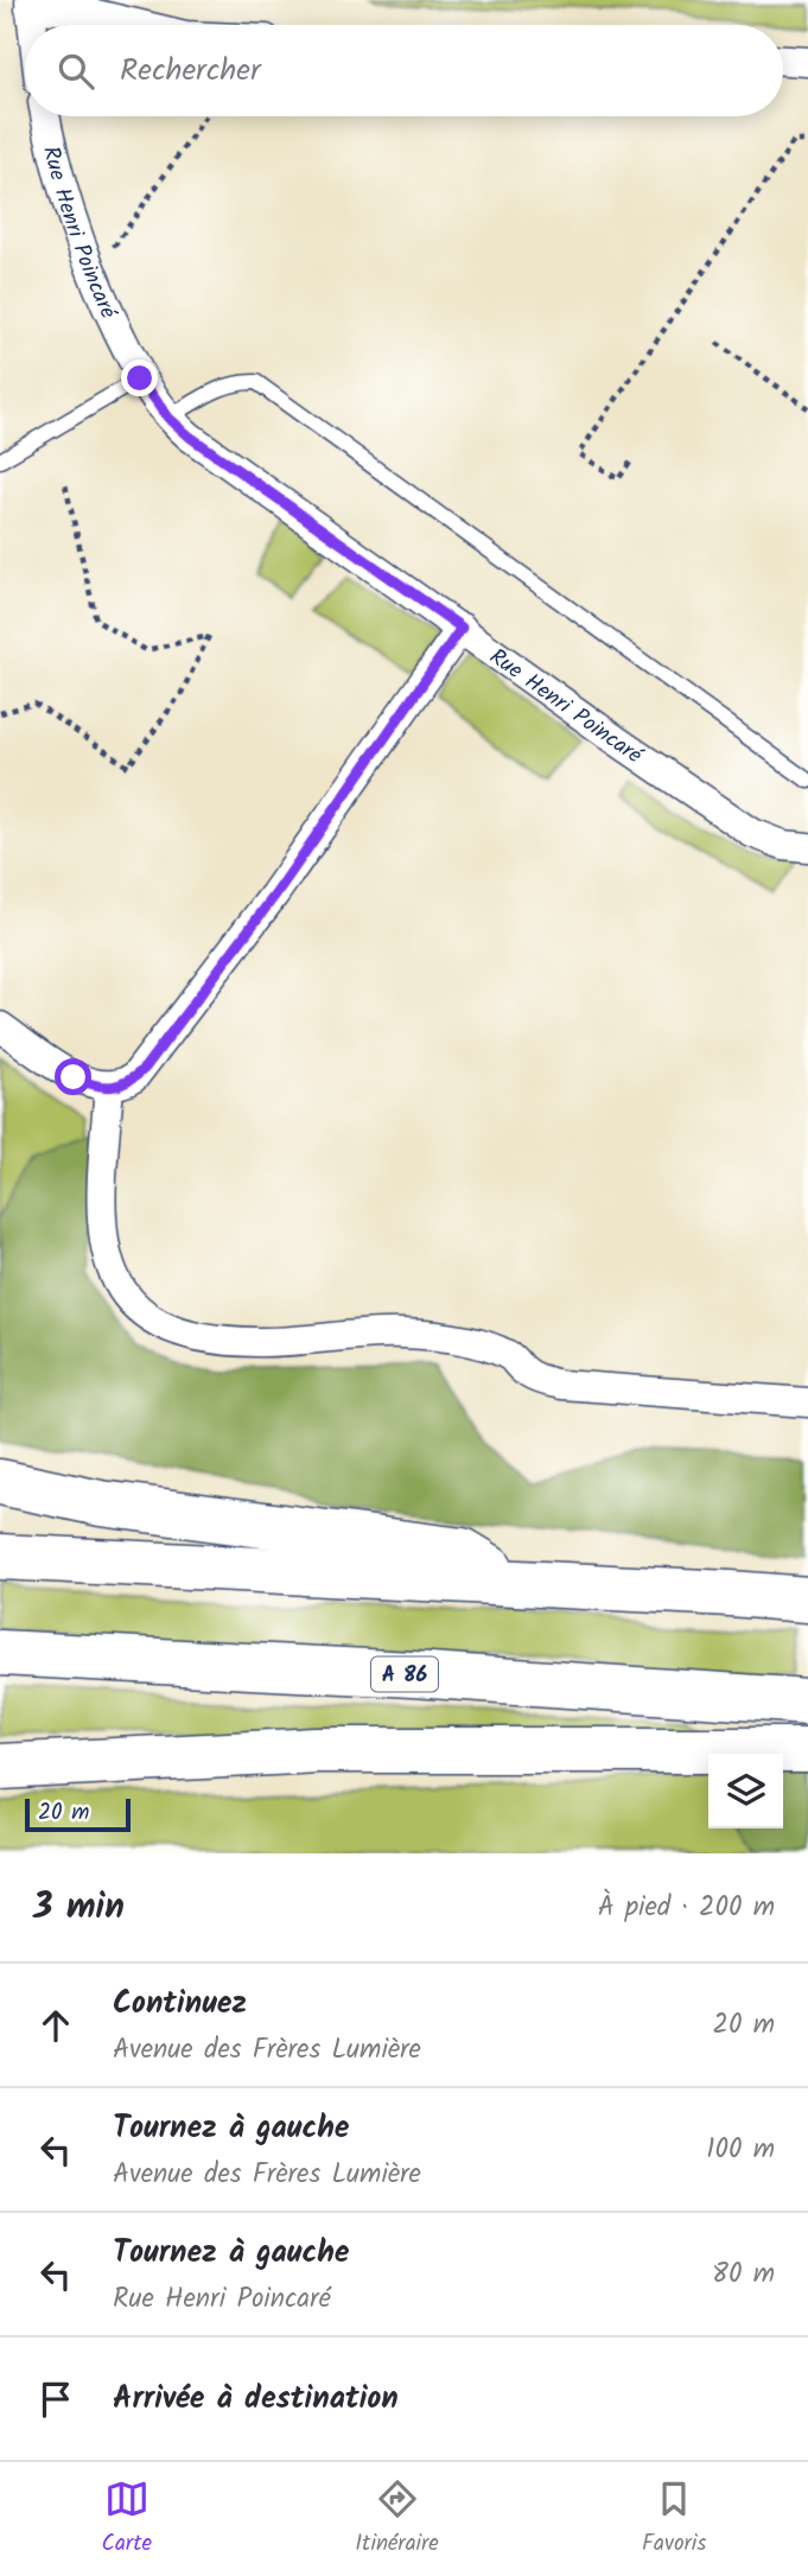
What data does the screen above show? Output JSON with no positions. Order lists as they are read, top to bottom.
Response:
{
  "streets": {
    "highway": ["A 86"],
    "street": ["Rue Henri Poincaré"]
  },
  "scale_bar": "20 m",
  "page": {
    "search": "Rechercher",
    "scale": "20 m",
    "heading": ["3 min", "À pied · 200 m"],
    "list": [
      ["Continuez", "Avenue des Frères Lumière", "20 m"],
      ["Tournez à gauche", "Avenue des Frères Lumière", "100 m"],
      ["Tournez à gauche", "Rue Henri Poincaré", "80 m"],
      "Arrivée à destination"
    ],
    "nav": ["Carte", "Itinéraire", "Favoris"]
  }
}
